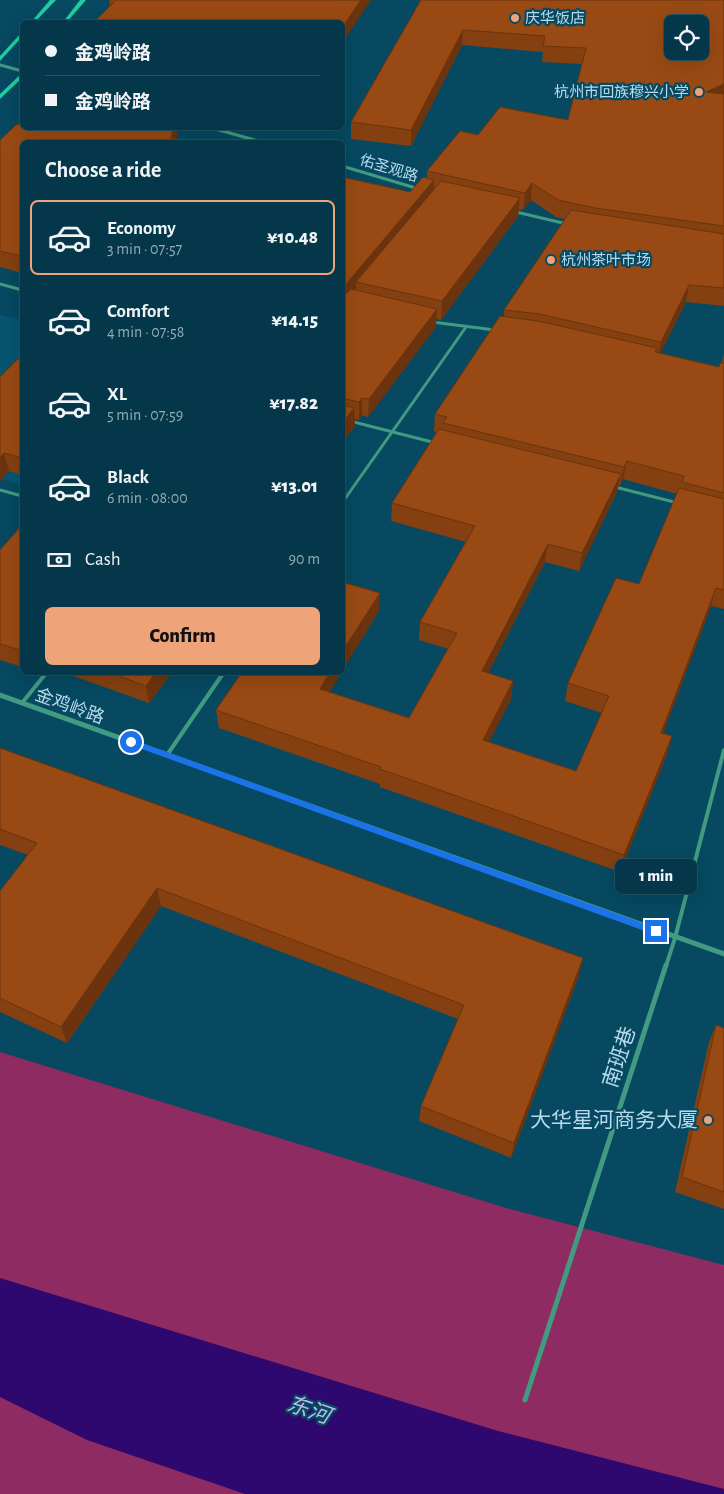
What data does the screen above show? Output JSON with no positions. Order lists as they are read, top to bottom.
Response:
{
  "streets": {
    "street": ["佑圣观路", "金鸡岭路"],
    "lane": ["南班巷"]
  },
  "crossings": [
    ["金鸡岭路", "南班巷"]
  ],
  "water": ["东河"],
  "places": [
    "庆华饭店",
    "杭州市回族穆兴小学",
    "杭州茶叶市场",
    "大华星河商务大厦"
  ],
  "page": {
    "banner": ["金鸡岭路", "金鸡岭路"],
    "heading": "Choose a ride",
    "list": [
      {
        "name": "Economy",
        "note": "3 min · 07:57",
        "value": "¥10.48"
      },
      {
        "name": "Comfort",
        "note": "4 min · 07:58",
        "value": "¥14.15"
      },
      {
        "name": "XL",
        "note": "5 min · 07:59",
        "value": "¥17.82"
      },
      {
        "name": "Black",
        "note": "6 min · 08:00",
        "value": "¥13.01"
      }
    ],
    "pay": ["Cash", "90 m"],
    "buttons": "Confirm",
    "bubble": "1 min"
  }
}
